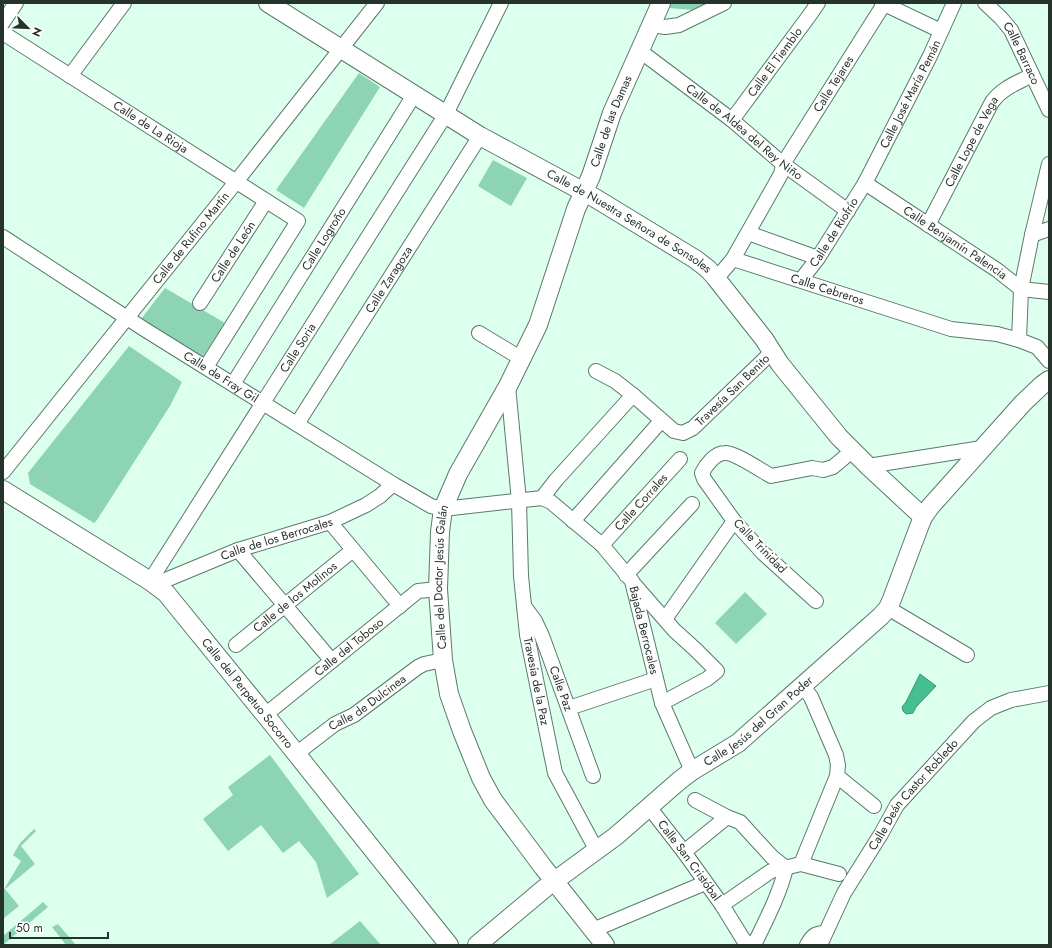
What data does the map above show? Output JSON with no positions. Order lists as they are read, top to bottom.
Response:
{
  "streets": {
    "street": [
      "Calle Barraco",
      "Calle El Tiemblo",
      "Calle Tejares",
      "Calle José María Pemán",
      "Calle de las Damas",
      "Calle de La Rioja",
      "Calle de Aldea del Rey Niño",
      "Calle Lope de Vega",
      "Calle de Nuestra Señora de Sonsoles",
      "Calle de Riofrío",
      "Calle de Rufino Martín",
      "Calle Logroño",
      "Calle Benjamín Palencia",
      "Calle de León",
      "Calle Zaragoza",
      "Calle Cebreros",
      "Calle Soria",
      "Calle de Fray Gil",
      "Travesía San Benito",
      "Calle Corrales",
      "Calle de los Berrocales",
      "Calle Trinidad",
      "Calle del Doctor Jesús Galán",
      "Calle de los Molinos",
      "Bajada Berrocales",
      "Calle del Toboso",
      "Travesía de la Paz",
      "Calle Paz",
      "Calle del Perpetuo Socorro",
      "Calle de Dulcinea",
      "Calle Jesús del Gran Poder",
      "Calle Deán Castor Robledo",
      "Calle San Cristóbal"
    ]
  },
  "crossings": [
    ["Calle Barraco", "Calle Lope de Vega"],
    ["Calle El Tiemblo", "Calle de Aldea del Rey Niño"],
    ["Calle Tejares", "Calle de Aldea del Rey Niño"],
    ["Calle Tejares", "Calle de Nuestra Señora de Sonsoles"],
    ["Calle Tejares", "Calle Cebreros"],
    ["Calle José María Pemán", "Calle de Riofrío"],
    ["Calle José María Pemán", "Calle Benjamín Palencia"],
    ["Calle de las Damas", "Calle de Aldea del Rey Niño"],
    ["Calle de las Damas", "Calle de Nuestra Señora de Sonsoles"],
    ["Calle de las Damas", "Calle del Doctor Jesús Galán"],
    ["Calle de La Rioja", "Calle de Rufino Martín"],
    ["Calle de La Rioja", "Calle de León"],
    ["Calle de La Rioja", "Calle de Fray Gil"],
    ["Calle de Aldea del Rey Niño", "Calle de Riofrío"],
    ["Calle Lope de Vega", "Calle Benjamín Palencia"],
    ["Calle de Nuestra Señora de Sonsoles", "Calle de Rufino Martín"],
    ["Calle de Nuestra Señora de Sonsoles", "Calle Logroño"],
    ["Calle de Nuestra Señora de Sonsoles", "Calle Zaragoza"],
    ["Calle de Nuestra Señora de Sonsoles", "Calle Soria"],
    ["Calle de Nuestra Señora de Sonsoles", "Travesía San Benito"],
    ["Calle de Nuestra Señora de Sonsoles", "Calle Trinidad"],
    ["Calle de Nuestra Señora de Sonsoles", "Calle del Doctor Jesús Galán"],
    ["Calle de Nuestra Señora de Sonsoles", "Calle Jesús del Gran Poder"],
    ["Calle de Riofrío", "Calle Benjamín Palencia"],
    ["Calle de Riofrío", "Calle Cebreros"],
    ["Calle de Rufino Martín", "Calle de Fray Gil"],
    ["Calle Logroño", "Calle de Fray Gil"],
    ["Calle Zaragoza", "Calle de Fray Gil"],
    ["Calle Soria", "Calle de Fray Gil"],
    ["Calle Soria", "Calle de los Berrocales"],
    ["Calle Soria", "Calle del Perpetuo Socorro"],
    ["Calle de Fray Gil", "Calle de los Berrocales"],
    ["Calle de Fray Gil", "Calle del Doctor Jesús Galán"],
    ["Calle Corrales", "Bajada Berrocales"],
    ["Calle de los Berrocales", "Calle del Perpetuo Socorro"],
    ["Calle del Doctor Jesús Galán", "Calle del Toboso"],
    ["Calle del Doctor Jesús Galán", "Travesía de la Paz"],
    ["Calle del Doctor Jesús Galán", "Calle de Dulcinea"],
    ["Calle del Doctor Jesús Galán", "Calle Jesús del Gran Poder"],
    ["Bajada Berrocales", "Calle Jesús del Gran Poder"],
    ["Calle del Toboso", "Calle del Perpetuo Socorro"],
    ["Travesía de la Paz", "Calle Paz"],
    ["Travesía de la Paz", "Calle Jesús del Gran Poder"],
    ["Calle del Perpetuo Socorro", "Calle de Dulcinea"],
    ["Calle Jesús del Gran Poder", "Calle San Cristóbal"]
  ],
  "scale_bar": "50 m",
  "north": "bottom right"
}
